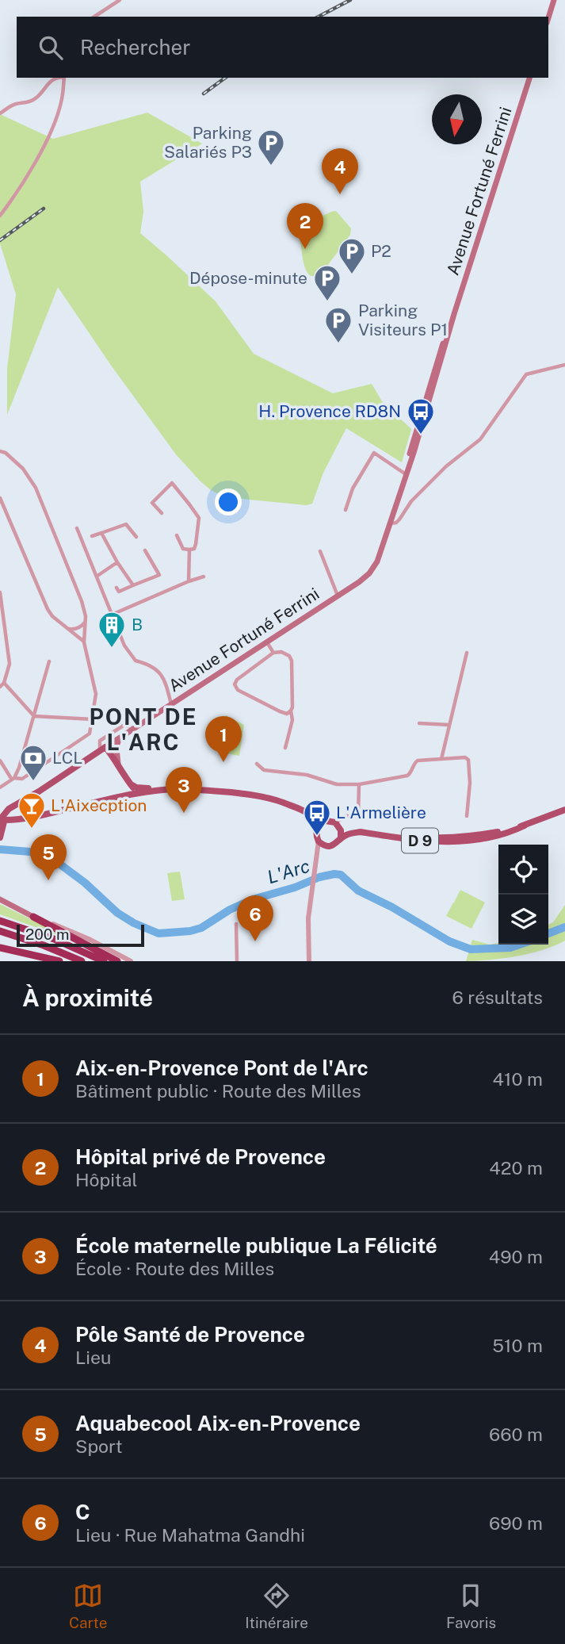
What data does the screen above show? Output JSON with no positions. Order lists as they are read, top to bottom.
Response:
{
  "streets": {
    "main road": ["Avenue Fortuné Ferrini", "D 9"]
  },
  "districts": ["PONT DE L'ARC"],
  "water": ["L'Arc"],
  "places": {
    "parking": [
      "Parking Salariés P3",
      "P2",
      "Dépose-minute",
      "Parking Visiteurs P1"
    ],
    "bus stop": ["H. Provence RD8N", "L'Armelière"],
    "building": ["B"],
    "bank": ["LCL"],
    "bar": ["L'Aixecption"]
  },
  "scale_bar": "200 m",
  "north": "bottom",
  "page": {
    "search": "Rechercher",
    "pins": [
      "4",
      "2",
      "1",
      "3",
      "5",
      "6"
    ],
    "scale": "200 m",
    "heading": ["À proximité", "6 résultats"],
    "list": [
      {
        "mark": "1",
        "name": "Aix-en-Provence Pont de l'Arc",
        "note": "Bâtiment public · Route des Milles",
        "value": "410 m"
      },
      {
        "mark": "2",
        "name": "Hôpital privé de Provence",
        "note": "Hôpital",
        "value": "420 m"
      },
      {
        "mark": "3",
        "name": "École maternelle publique La Félicité",
        "note": "École · Route des Milles",
        "value": "490 m"
      },
      {
        "mark": "4",
        "name": "Pôle Santé de Provence",
        "note": "Lieu",
        "value": "510 m"
      },
      {
        "mark": "5",
        "name": "Aquabecool Aix-en-Provence",
        "note": "Sport",
        "value": "660 m"
      },
      {
        "mark": "6",
        "name": "C",
        "note": "Lieu · Rue Mahatma Gandhi",
        "value": "690 m"
      }
    ],
    "nav": ["Carte", "Itinéraire", "Favoris"]
  }
}
